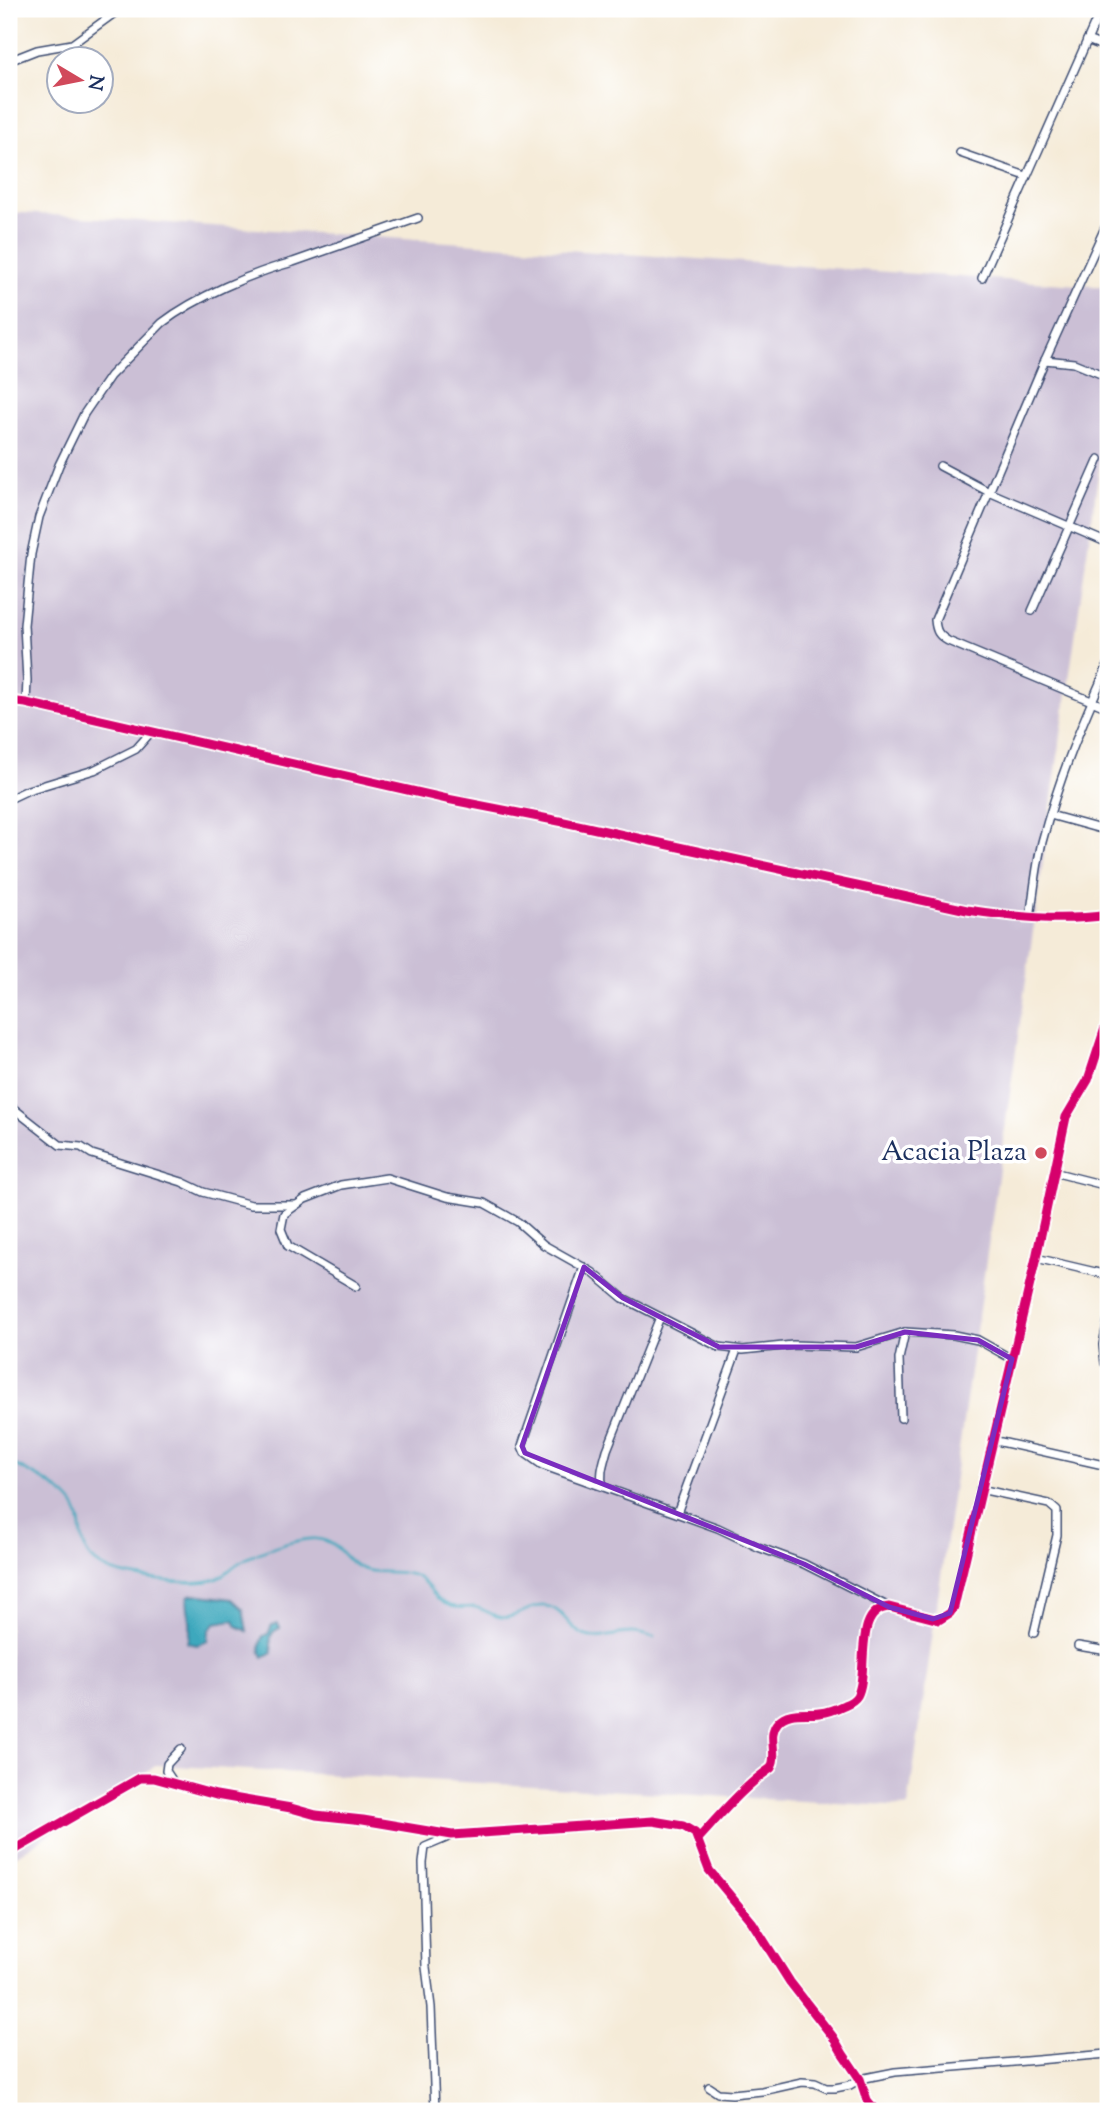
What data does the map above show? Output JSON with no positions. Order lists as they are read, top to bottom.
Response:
{
  "places": ["Acacia Plaza"],
  "north": "right"
}
